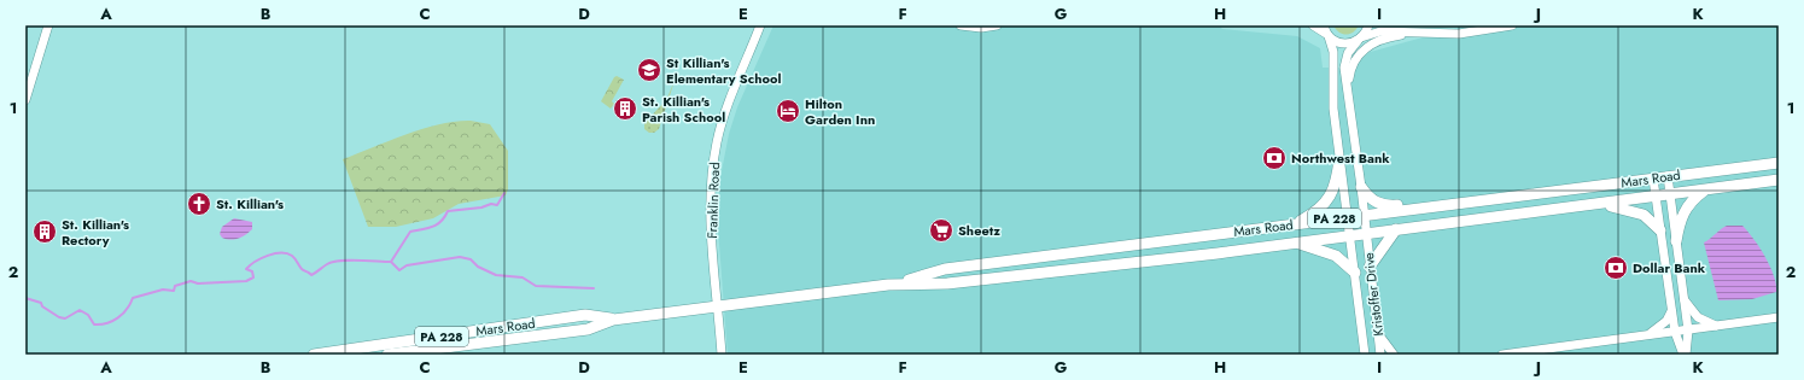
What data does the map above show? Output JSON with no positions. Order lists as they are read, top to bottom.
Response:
{
  "streets": {
    "main road": ["Mars Road", "PA 228"],
    "street": ["Franklin Road", "Kristoffer Drive"]
  },
  "crossings": [
    ["Mars Road", "Franklin Road"],
    ["Mars Road", "Kristoffer Drive"]
  ],
  "places": {
    "school or university": ["St Killian's Elementary School"],
    "building": ["St. Killian's Parish School", "St. Killian's Rectory"],
    "hotel": ["Hilton Garden Inn"],
    "bank": ["Northwest Bank", "Dollar Bank"],
    "church": ["St. Killian's"],
    "supermarket": ["Sheetz"]
  },
  "grid": {
    "columns": [
      "A",
      "B",
      "C",
      "D",
      "E",
      "F",
      "G",
      "H",
      "I",
      "J",
      "K"
    ],
    "rows": ["1", "2"]
  }
}
